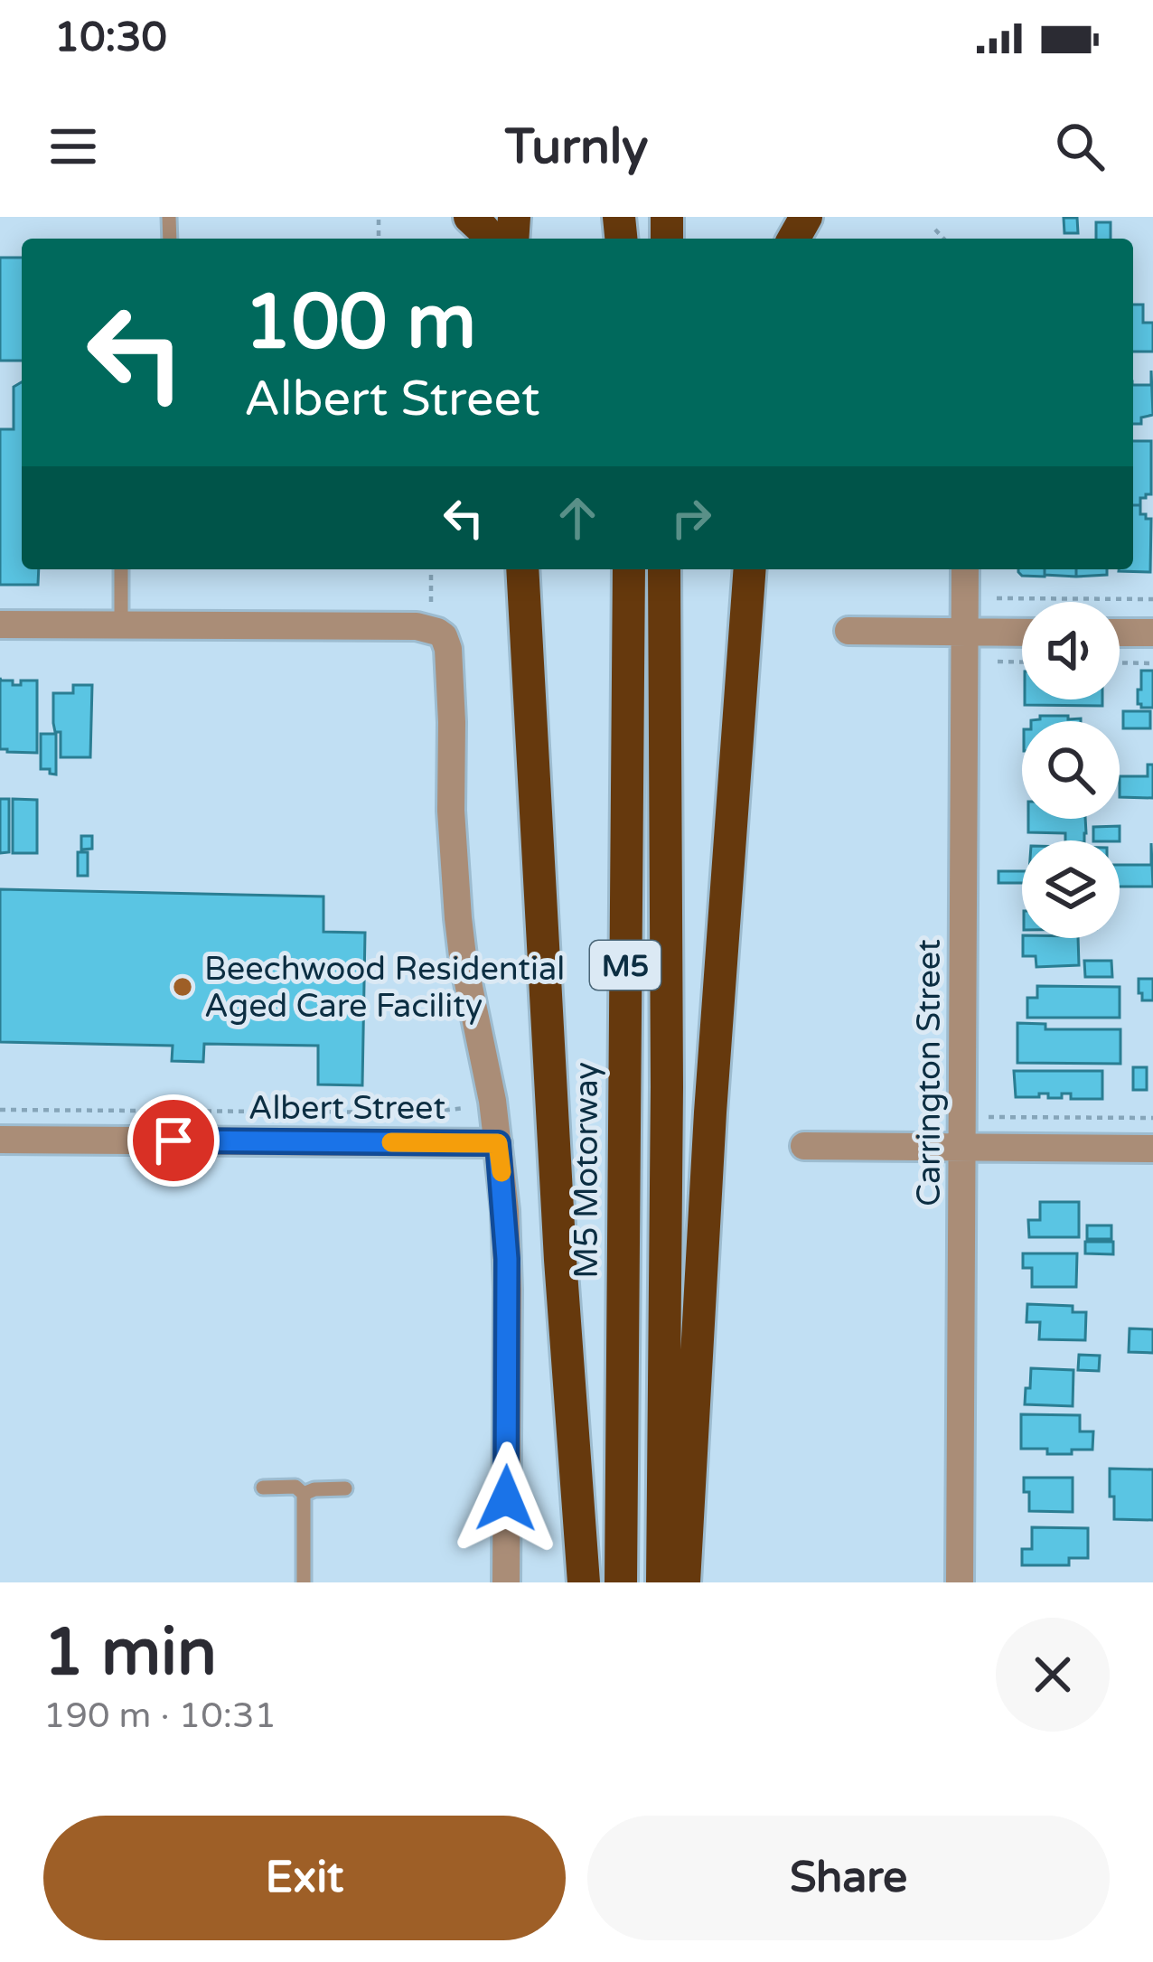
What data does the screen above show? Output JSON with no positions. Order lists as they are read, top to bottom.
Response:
{
  "streets": {
    "highway": ["M5", "M5 Motorway"],
    "street": ["Carrington Street", "Albert Street"]
  },
  "places": ["Beechwood Residential Aged Care Facility"],
  "page": {
    "status": "10:30",
    "header": "Turnly",
    "turn": ["100 m", "Albert Street"],
    "heading": ["1 min", "190 m · 10:31"],
    "buttons": ["Exit", "Share"]
  }
}
